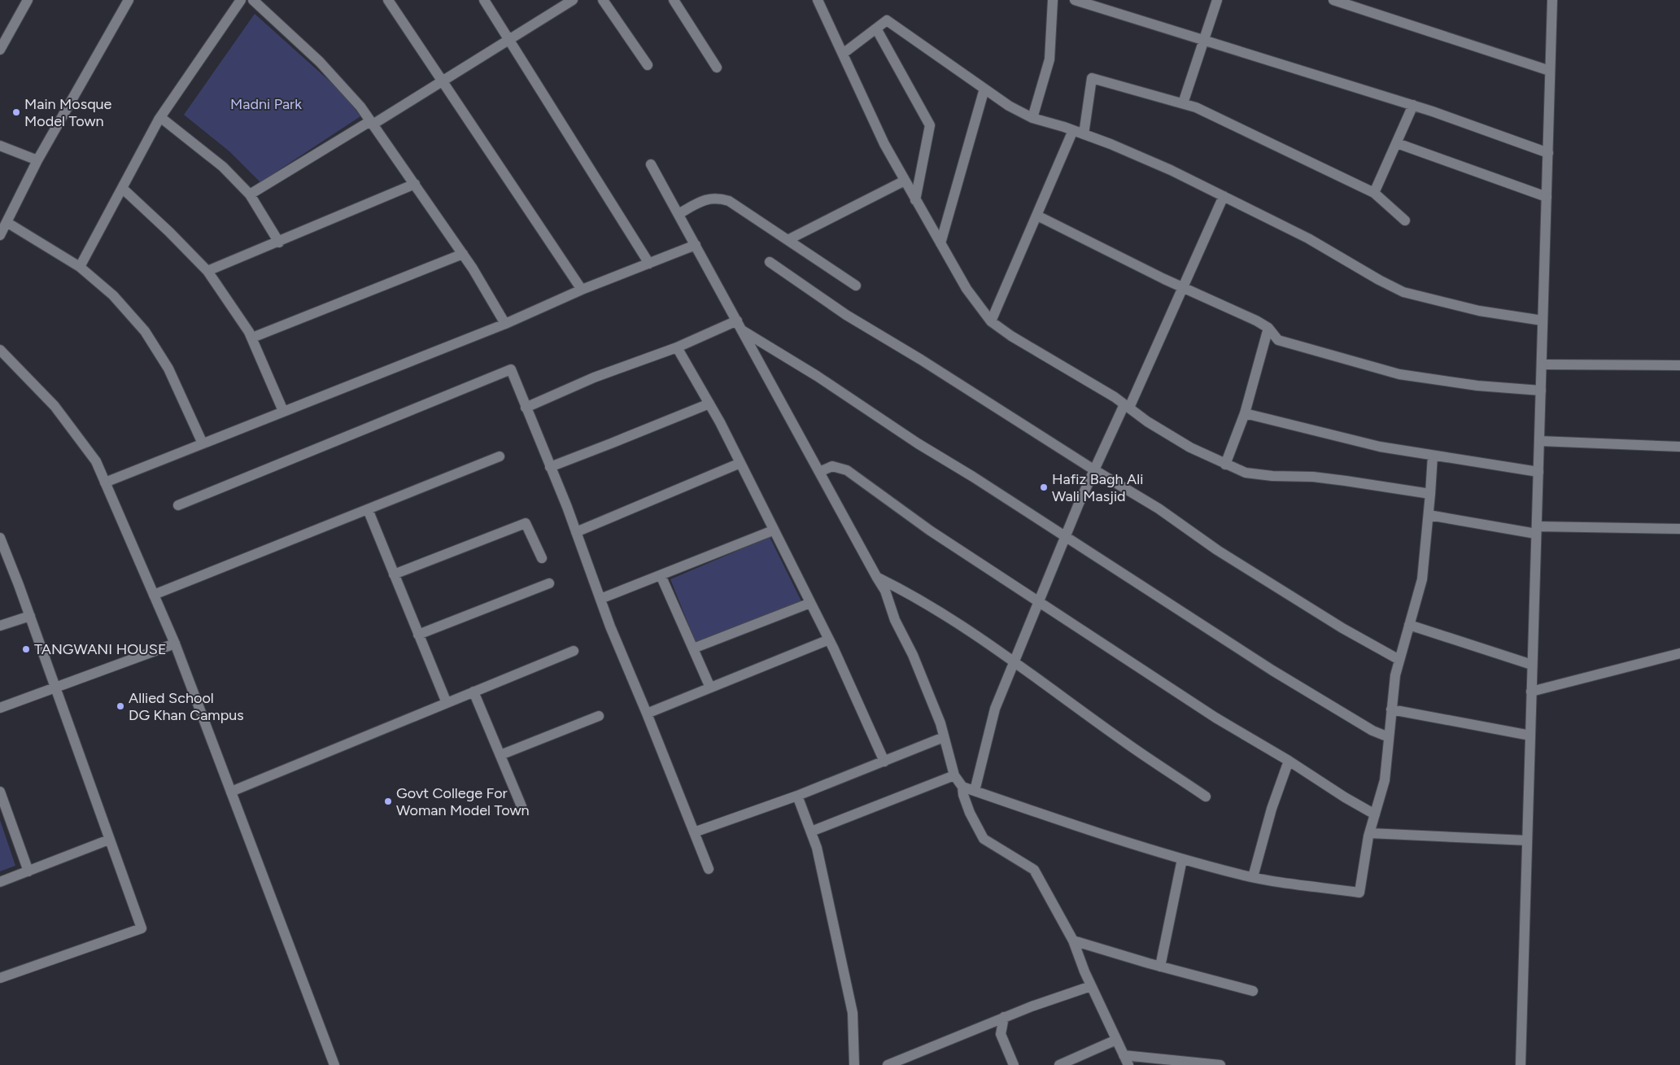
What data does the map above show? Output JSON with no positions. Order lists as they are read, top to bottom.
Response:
{
  "parks": ["Madni Park"],
  "places": [
    "Main Mosque Model Town",
    "Hafiz Bagh Ali Wali Masjid",
    "TANGWANI HOUSE",
    "Allied School DG Khan Campus",
    "Govt College For Woman Model Town"
  ]
}
